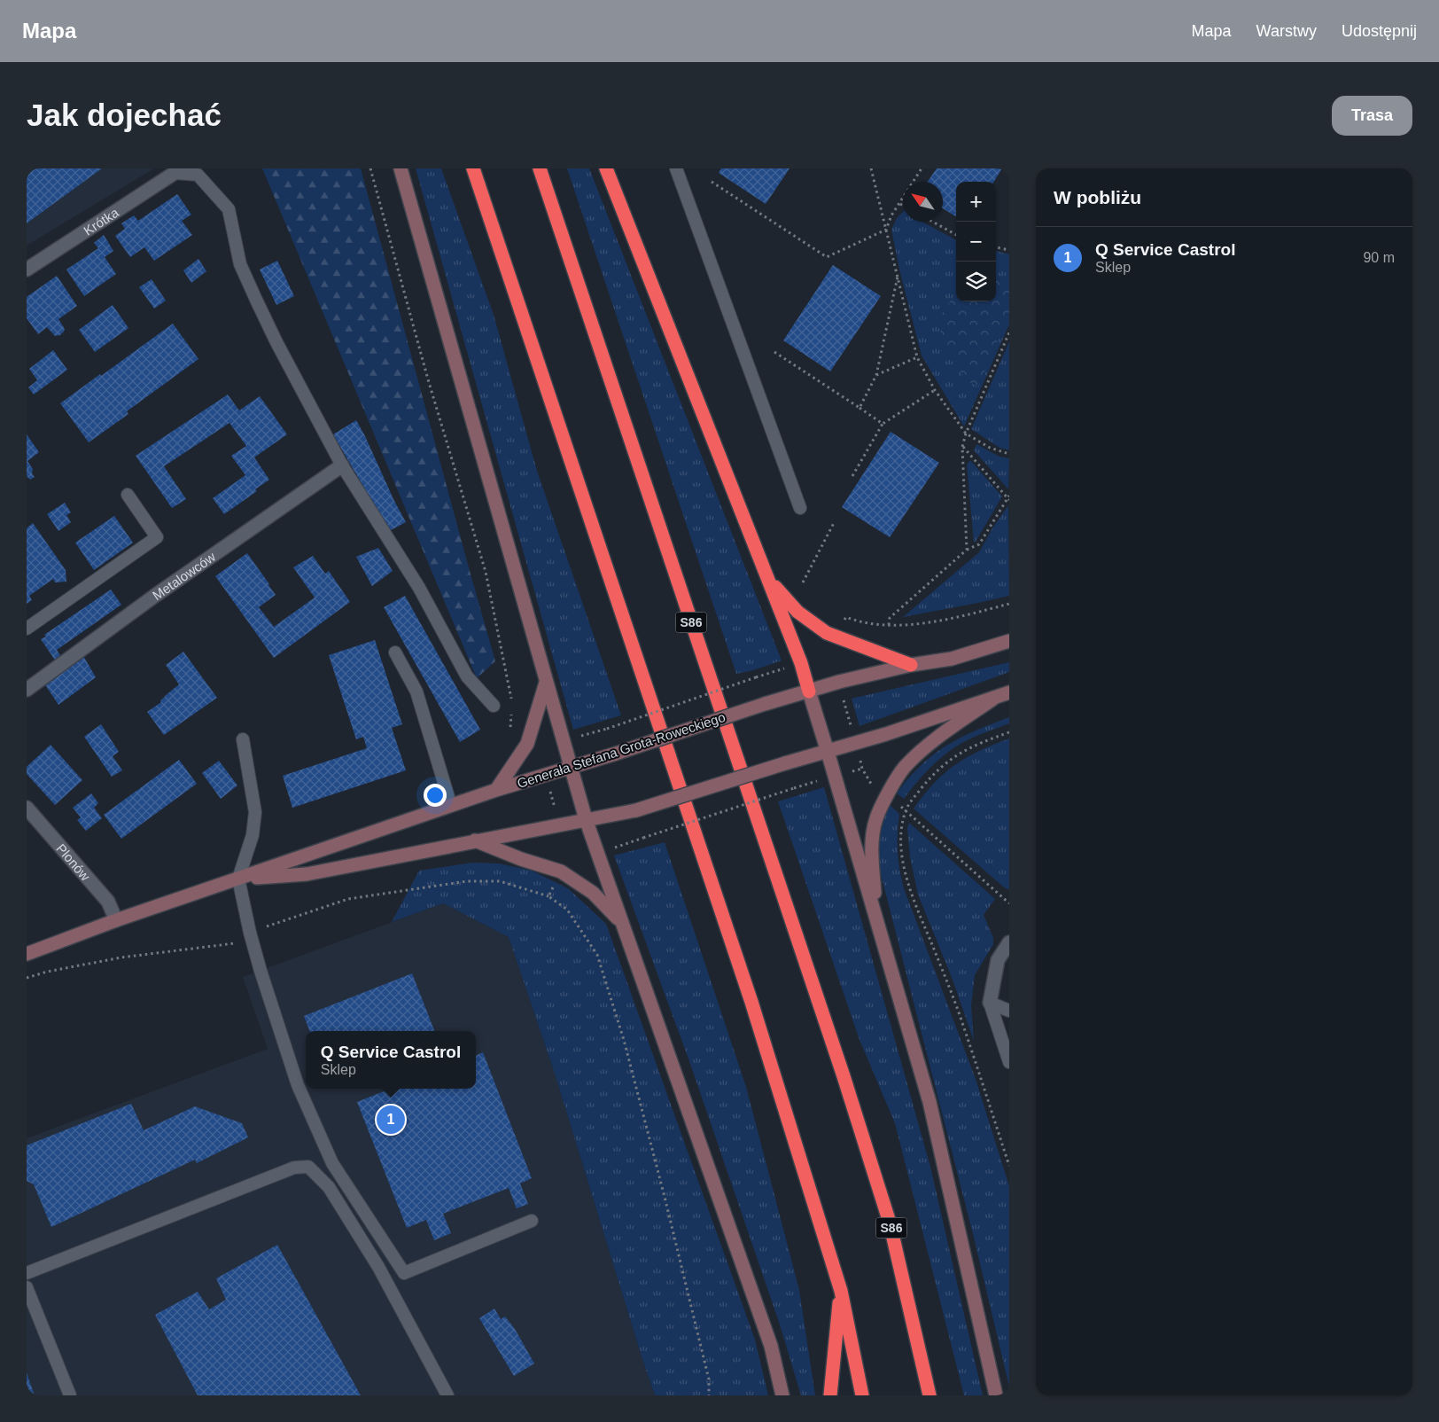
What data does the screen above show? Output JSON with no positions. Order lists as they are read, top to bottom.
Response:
{
  "streets": {
    "highway": ["S86"],
    "street": [
      "Krótka",
      "Metalowców",
      "Generała Stefana Grota-Roweckiego",
      "Plonów"
    ]
  },
  "crossings": [
    ["Generała Stefana Grota-Roweckiego", "Plonów"]
  ],
  "north": "top left",
  "page": {
    "header": "Mapa",
    "nav": ["Mapa", "Warstwy", "Udostępnij"],
    "buttons": "Trasa",
    "title": "Jak dojechać",
    "heading": "W pobliżu",
    "map_buttons": ["+", "−"],
    "list": [
      {
        "mark": "1",
        "name": "Q Service Castrol",
        "note": "Sklep",
        "value": "90 m"
      }
    ],
    "popup": ["Q Service Castrol", "Sklep"],
    "pins": "1"
  }
}
